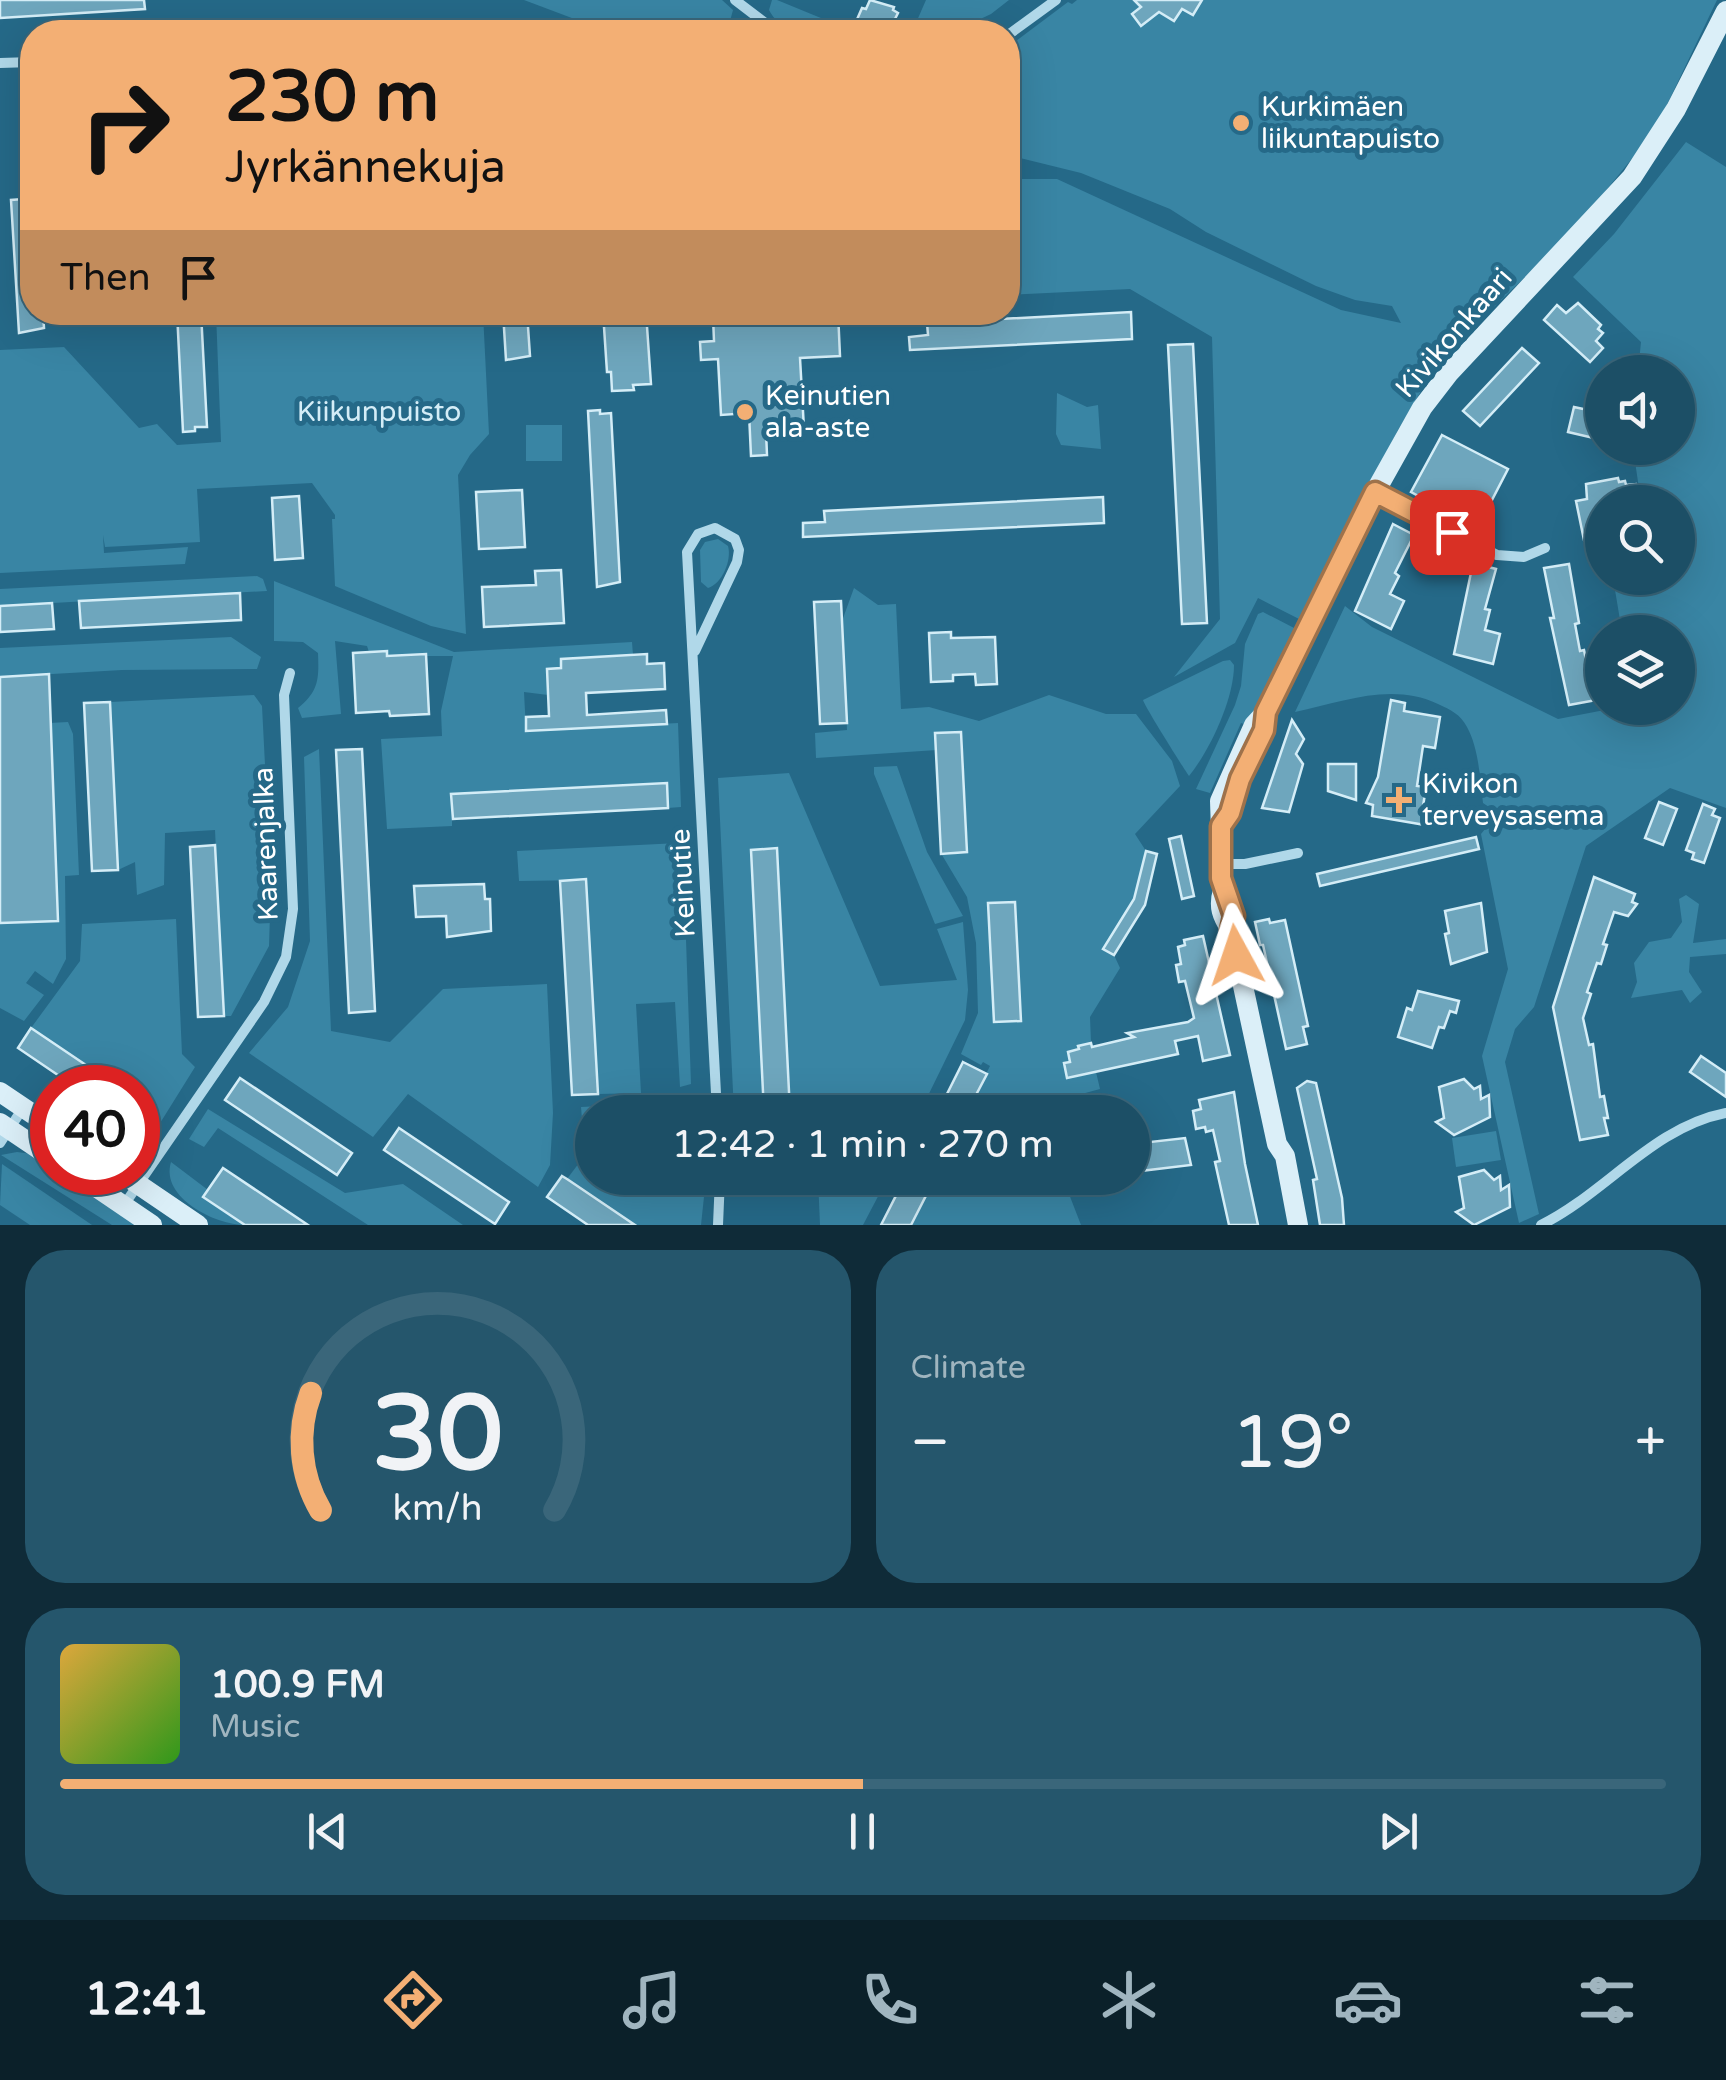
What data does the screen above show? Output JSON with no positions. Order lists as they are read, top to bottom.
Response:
{
  "streets": {
    "street": ["Kivikonkaari", "Kaarenjalka", "Keinutie"]
  },
  "parks": ["Kiikunpuisto"],
  "places": {
    "other": ["Kurkimäen liikuntapuisto", "Keinutien ala-aste"],
    "health": ["Kivikon terveysasema"]
  },
  "page": {
    "turn": ["230 m", "Jyrkännekuja"],
    "then": "Then",
    "limit": "40",
    "trip": "12:42 · 1 min · 270 m",
    "tile": "Climate",
    "heat": ["−", "19°", "+"],
    "song": ["100.9 FM", "Music"],
    "tabs": "12:41",
    "gauge": ["30", "km/h"]
  }
}
